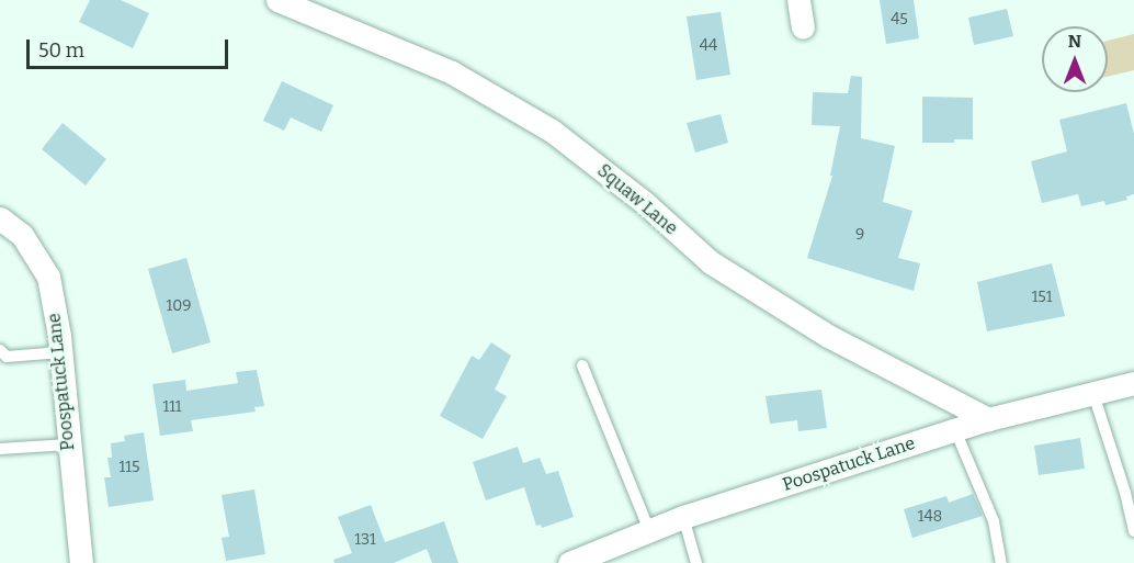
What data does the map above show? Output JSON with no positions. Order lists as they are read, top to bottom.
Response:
{
  "streets": {
    "street": ["Squaw Lane", "Poospatuck Lane"]
  },
  "crossings": [
    ["Squaw Lane", "Poospatuck Lane"]
  ],
  "house_numbers": [
    "45",
    "44",
    "9",
    "151",
    "109",
    "111",
    "115",
    "148",
    "131"
  ],
  "scale_bar": "50 m",
  "north": "top"
}
